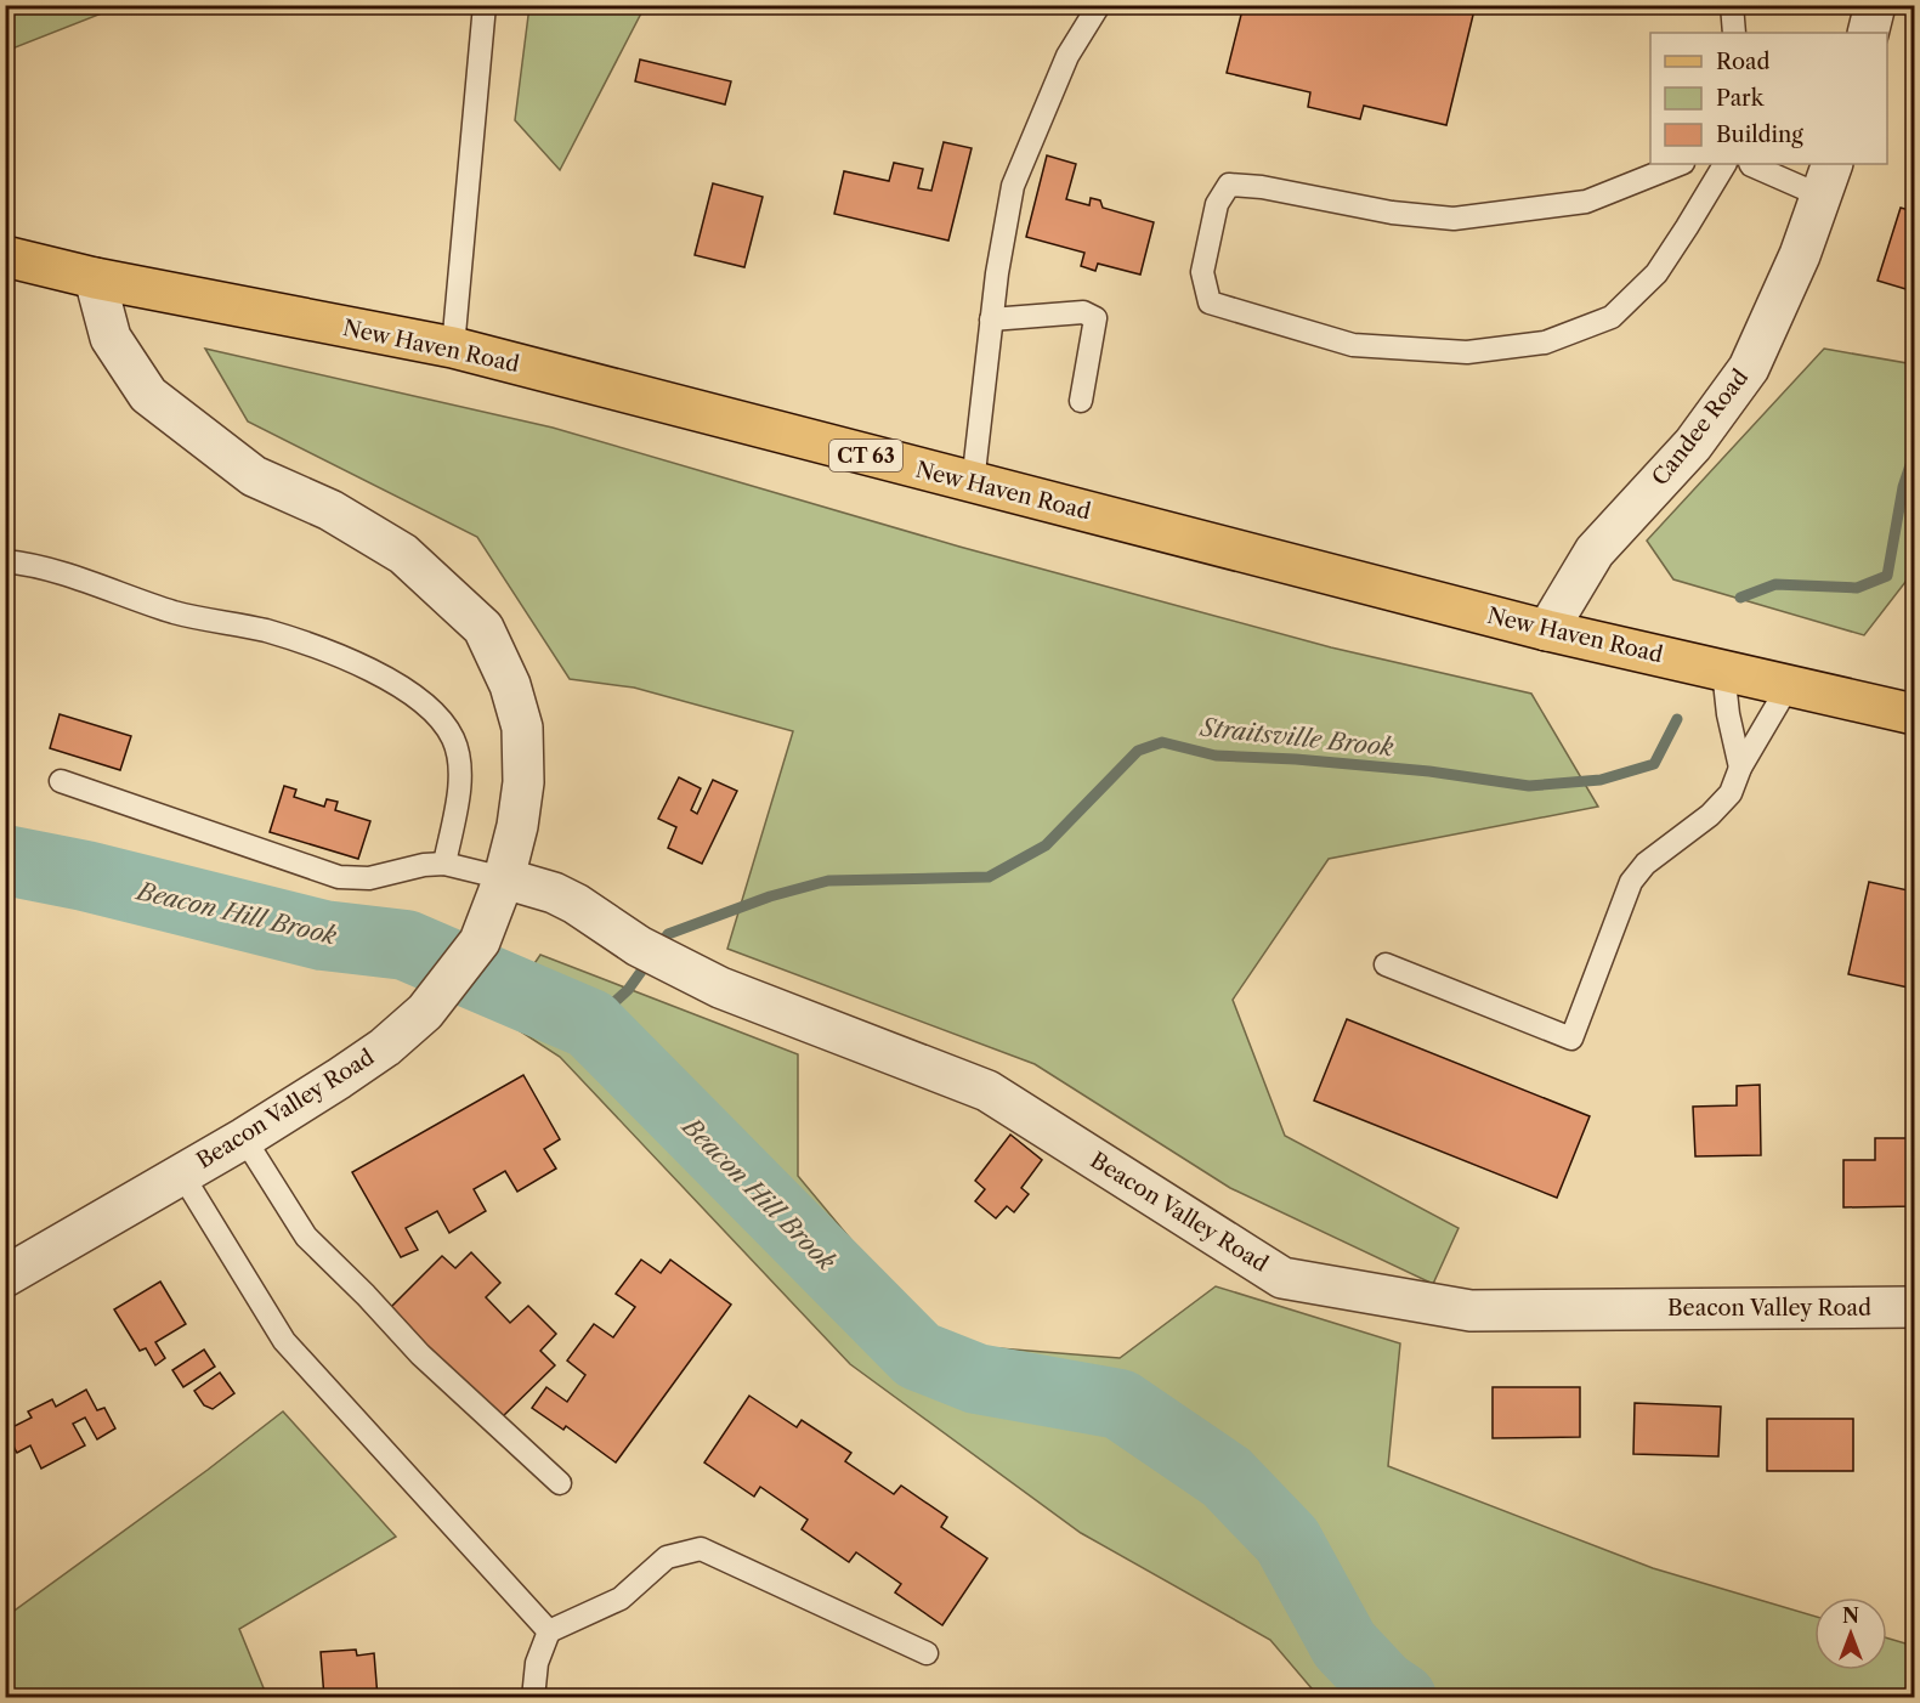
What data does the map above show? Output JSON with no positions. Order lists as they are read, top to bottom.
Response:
{
  "streets": {
    "main road": ["New Haven Road", "CT 63"],
    "street": ["Candee Road", "Beacon Valley Road"]
  },
  "crossings": [
    ["New Haven Road", "Candee Road"],
    ["New Haven Road", "Beacon Valley Road"]
  ],
  "water": ["Straitsville Brook", "Beacon Hill Brook"],
  "legend": ["Road", "Park", "Building"],
  "north": "top"
}
